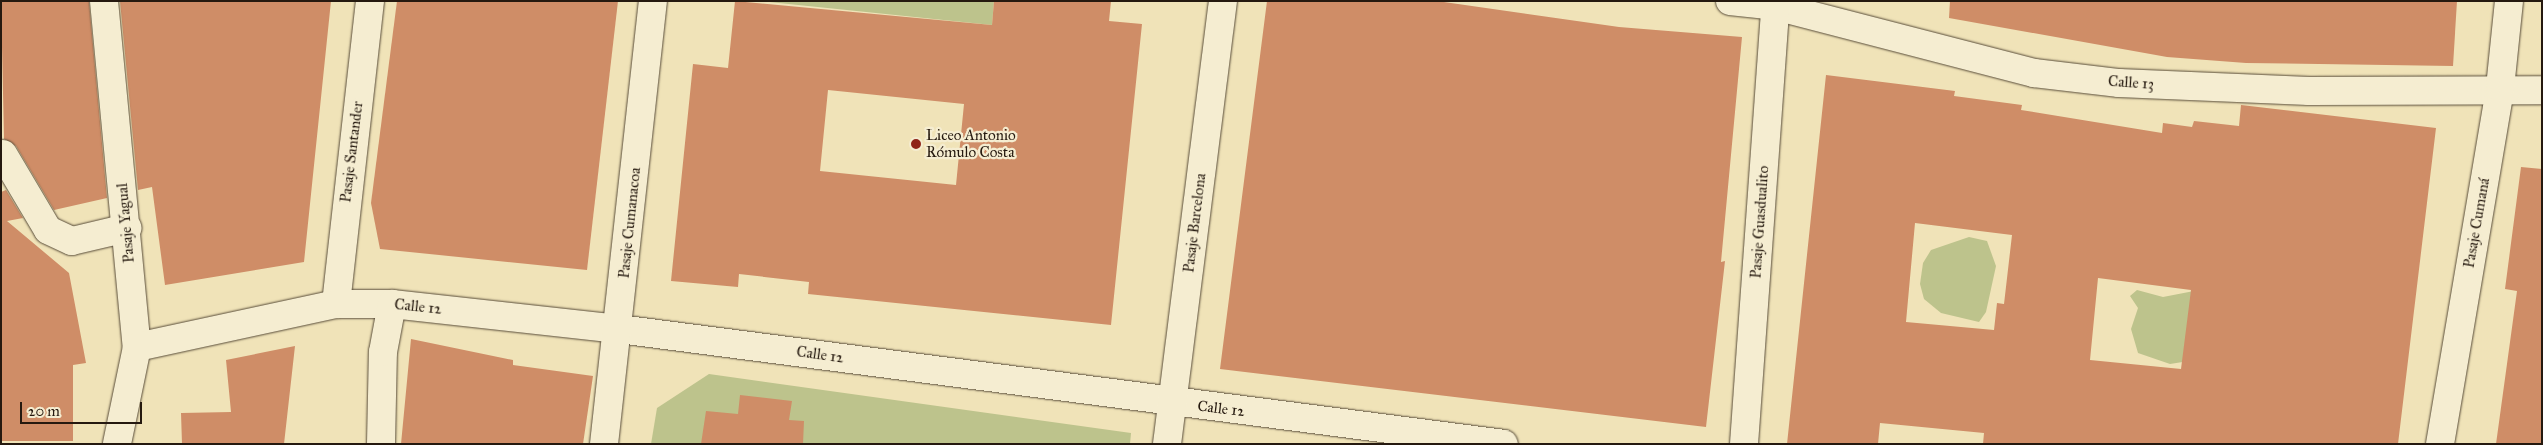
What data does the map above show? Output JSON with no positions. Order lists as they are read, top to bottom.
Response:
{
  "streets": {
    "street": [
      "Calle 13",
      "Pasaje Santander",
      "Pasaje Guasdualito",
      "Pasaje Yagual",
      "Pasaje Cumanacoa",
      "Pasaje Barcelona",
      "Pasaje Cumaná",
      "Calle 12"
    ]
  },
  "crossings": [
    ["Calle 13", "Pasaje Guasdualito"],
    ["Calle 13", "Pasaje Cumaná"],
    ["Pasaje Santander", "Calle 12"],
    ["Pasaje Yagual", "Calle 12"],
    ["Pasaje Cumanacoa", "Calle 12"],
    ["Pasaje Barcelona", "Calle 12"]
  ],
  "places": ["Liceo Antonio Rómulo Costa"],
  "scale_bar": "20 m"
}
